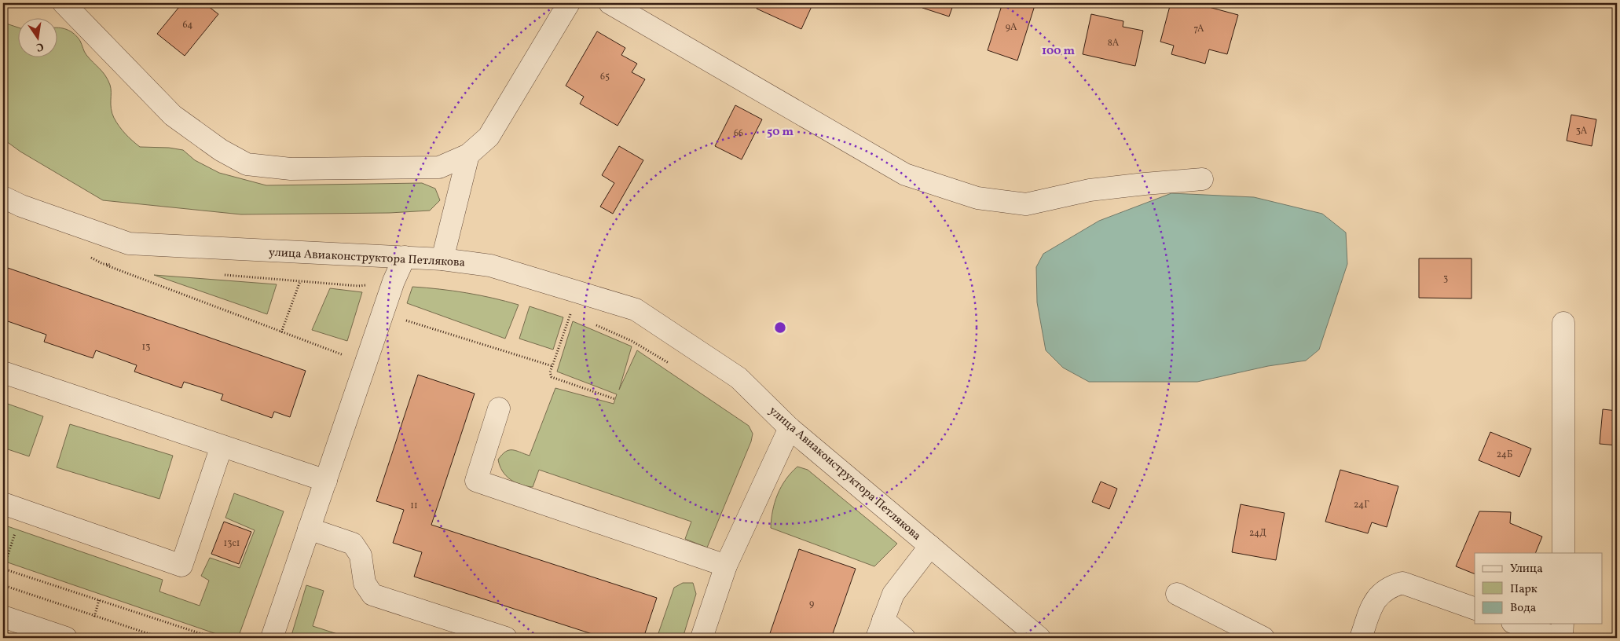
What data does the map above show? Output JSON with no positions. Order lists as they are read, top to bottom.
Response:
{
  "streets": {
    "street": ["улица Авиаконструктора Петлякова"]
  },
  "house_numbers": [
    "64",
    "9А",
    "7А",
    "8А",
    "65",
    "3А",
    "66",
    "3",
    "13",
    "24Б",
    "24Г",
    "11",
    "24Д",
    "13с1",
    "9"
  ],
  "legend": ["Улица", "Парк", "Вода"],
  "north": "bottom",
  "rings": ["100 m", "50 m"]
}
